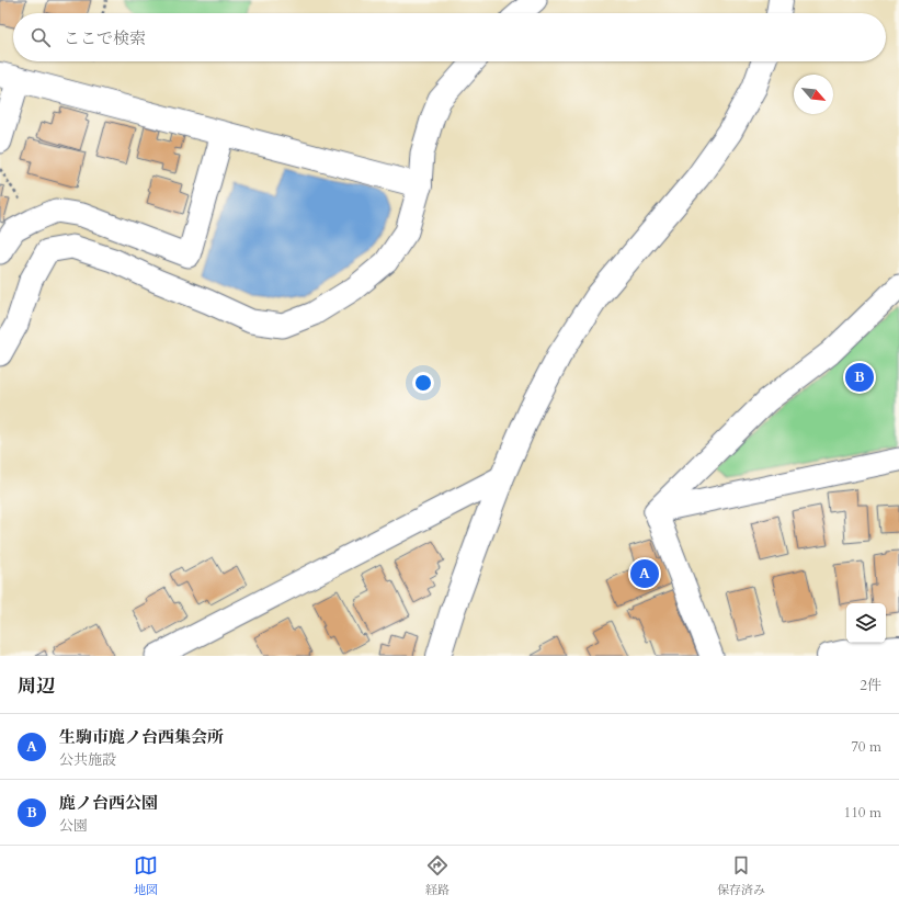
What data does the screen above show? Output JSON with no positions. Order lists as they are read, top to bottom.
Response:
{
  "north": "bottom right",
  "page": {
    "search": "ここで検索",
    "pins": ["B", "A"],
    "heading": ["周辺", "2件"],
    "list": [
      {
        "mark": "A",
        "name": "生駒市鹿ノ台西集会所",
        "note": "公共施設",
        "value": "70 m"
      },
      {
        "mark": "B",
        "name": "鹿ノ台西公園",
        "note": "公園",
        "value": "110 m"
      }
    ],
    "nav": ["地図", "経路", "保存済み"]
  }
}
